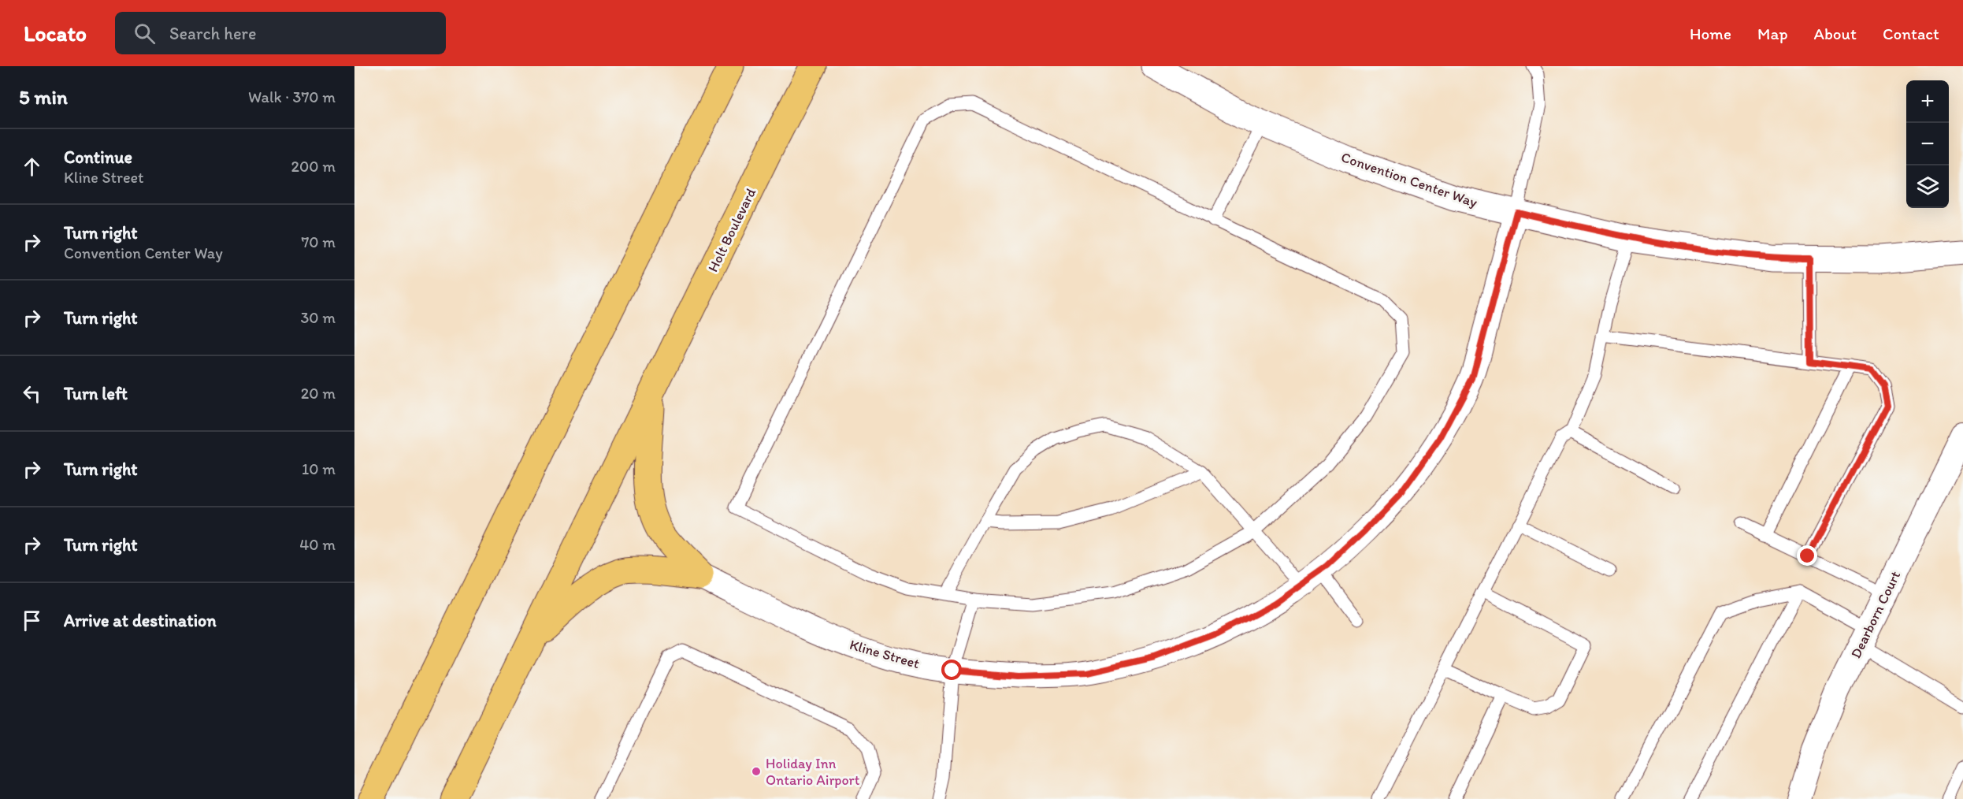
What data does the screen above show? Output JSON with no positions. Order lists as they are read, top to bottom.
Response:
{
  "streets": {
    "highway": ["Holt Boulevard"],
    "street": ["Convention Center Way", "Dearborn Court", "Kline Street"]
  },
  "crossings": [
    ["Convention Center Way", "Kline Street"]
  ],
  "places": ["Holiday Inn Ontario Airport"],
  "page": {
    "header": "Locato",
    "search": "Search here",
    "nav": [
      "Home",
      "Map",
      "About",
      "Contact"
    ],
    "heading": ["5 min", "Walk · 370 m"],
    "map_buttons": ["+", "−"],
    "list": [
      ["Continue", "Kline Street", "200 m"],
      ["Turn right", "Convention Center Way", "70 m"],
      ["Turn right", "30 m"],
      ["Turn left", "20 m"],
      ["Turn right", "10 m"],
      ["Turn right", "40 m"],
      "Arrive at destination"
    ]
  }
}
